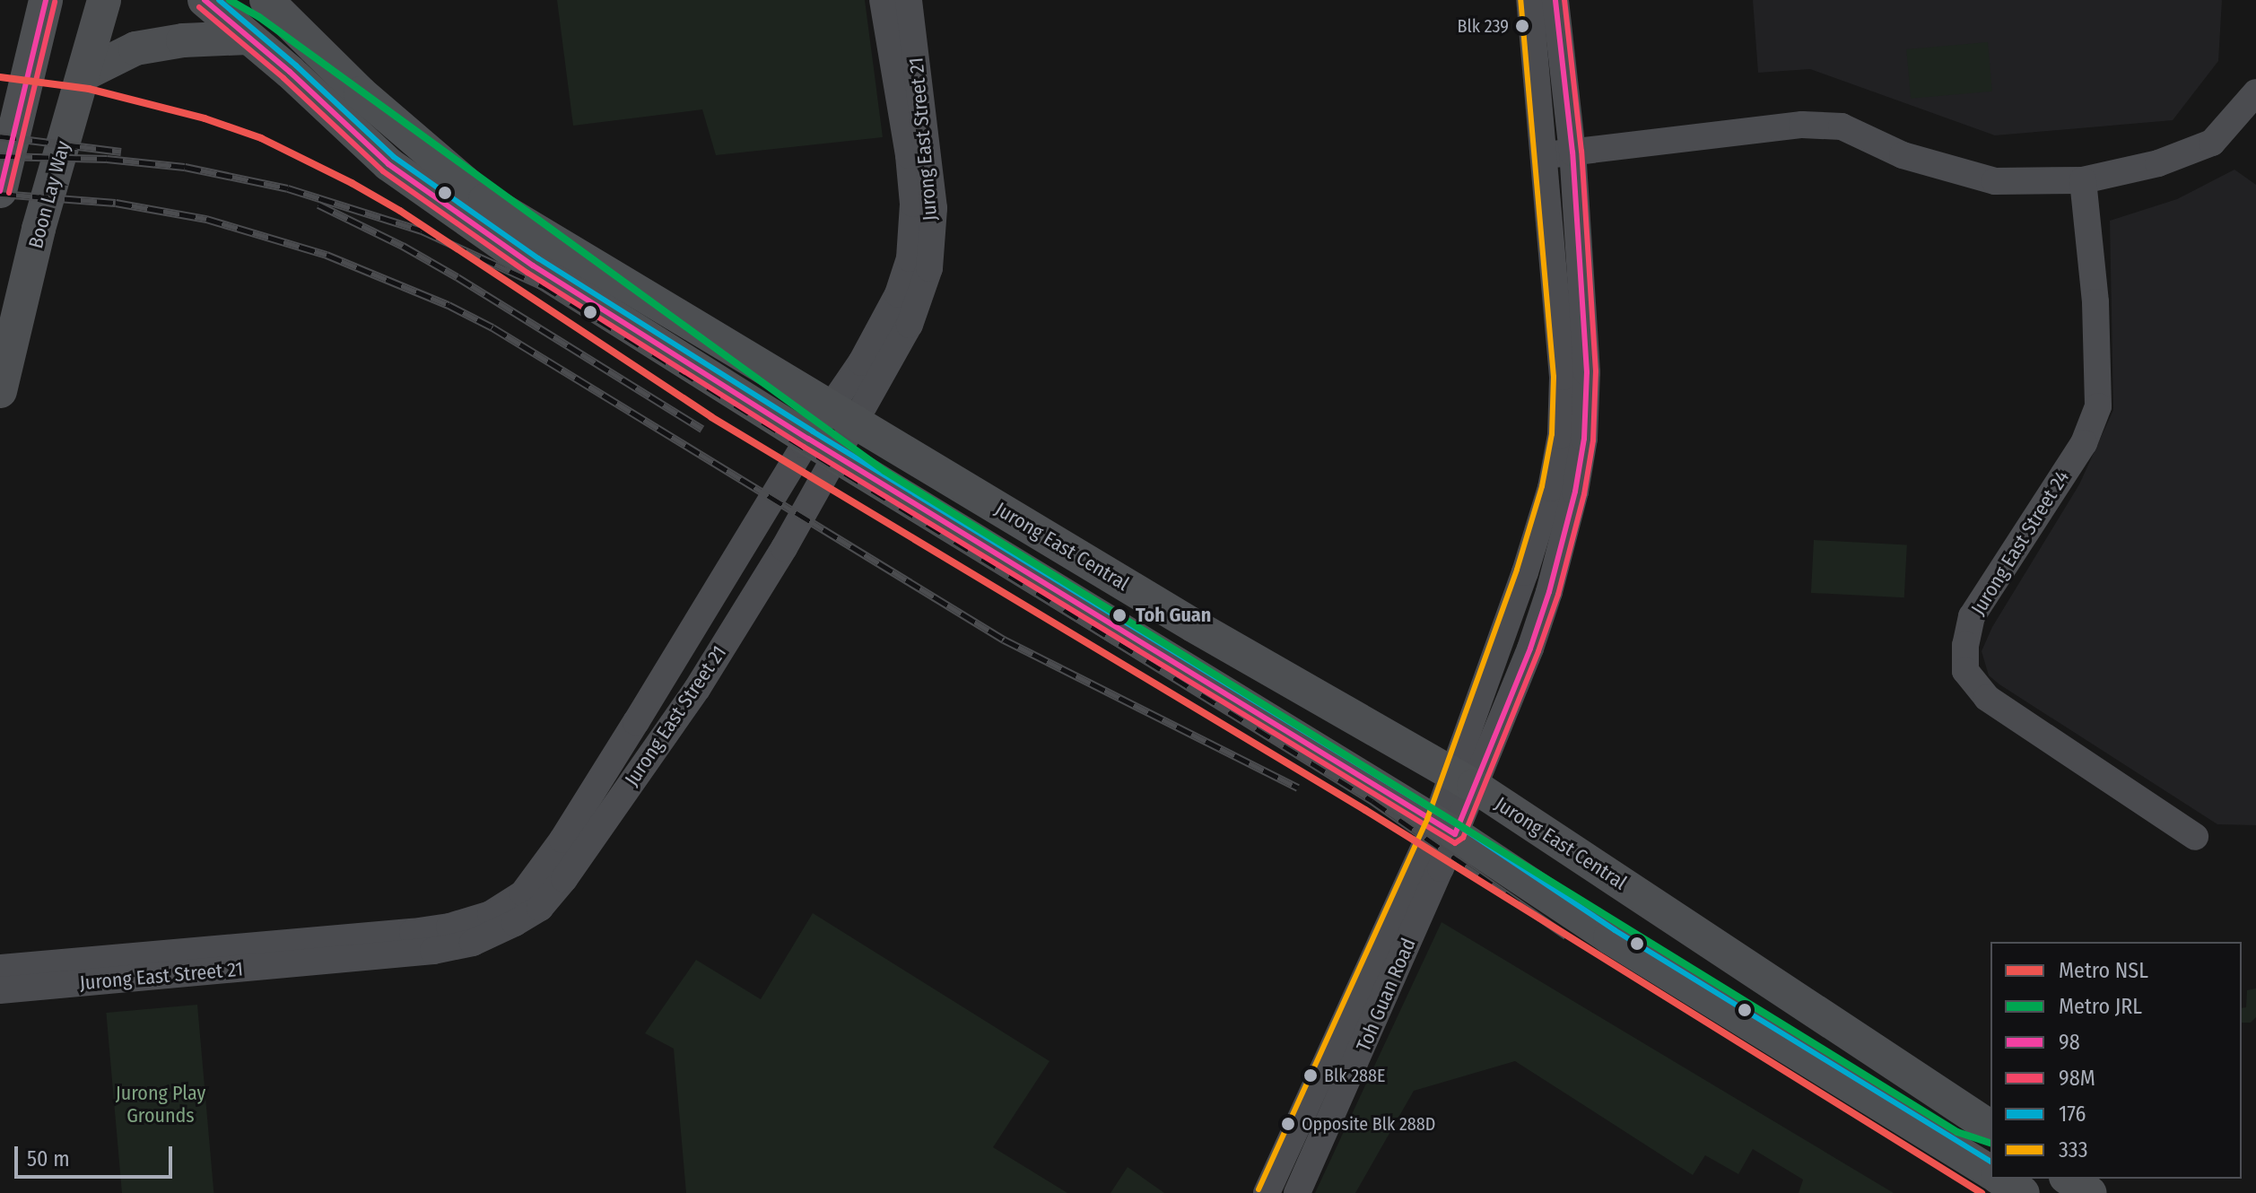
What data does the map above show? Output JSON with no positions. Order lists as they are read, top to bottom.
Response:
{
  "streets": {
    "main road": ["Boon Lay Way", "Jurong East Central"],
    "street": ["Jurong East Street 21", "Jurong East Street 24", "Toh Guan Road"]
  },
  "crossings": [
    ["Jurong East Street 21", "Jurong East Central"],
    ["Jurong East Central", "Toh Guan Road"]
  ],
  "parks": ["Jurong Play Grounds"],
  "places": [
    "Blk 239",
    "Toh Guan",
    "Blk 288E",
    "Opposite Blk 288D"
  ],
  "lines": [
    "metro line JRL",
    "transit line 98",
    "transit line 98M",
    "transit line 176",
    "transit line 333",
    "metro line NSL"
  ],
  "legend": [
    "Metro NSL",
    "Metro JRL",
    "98",
    "98M",
    "176",
    "333"
  ],
  "scale_bar": "50 m"
}
